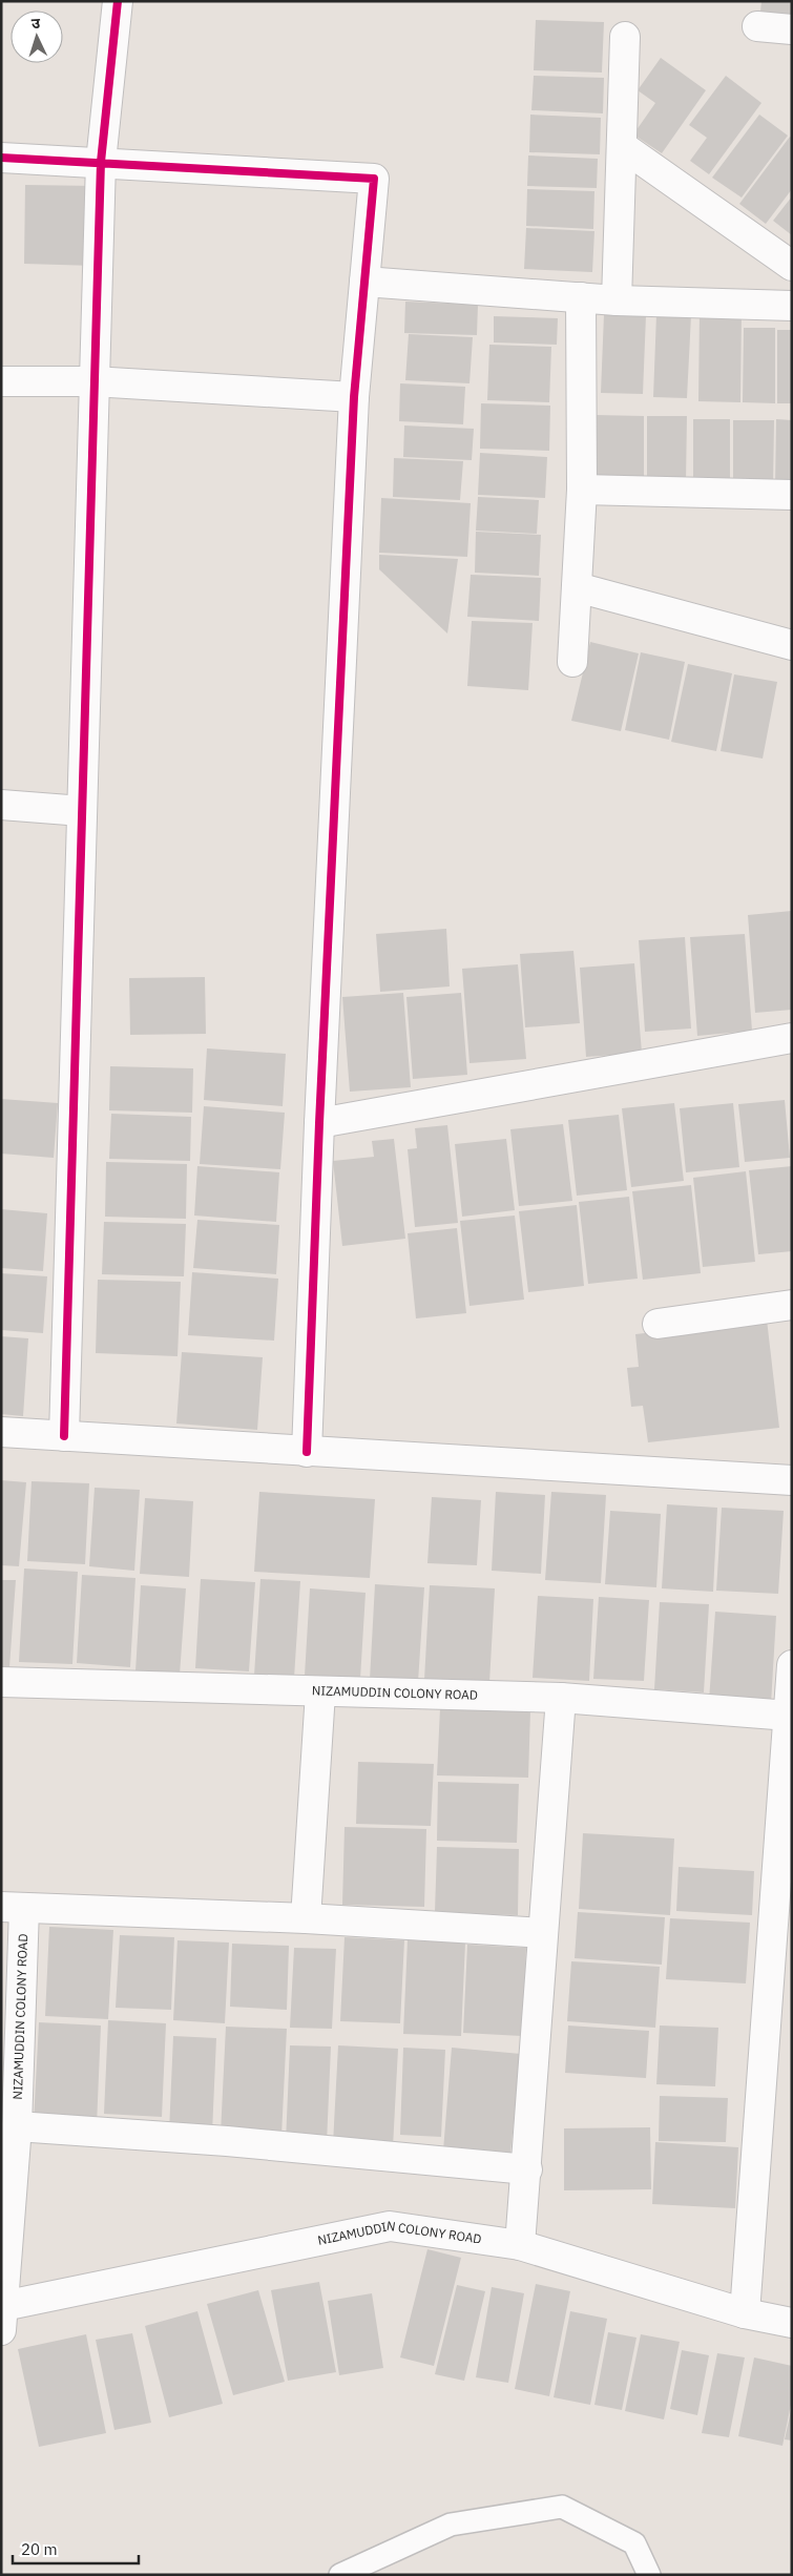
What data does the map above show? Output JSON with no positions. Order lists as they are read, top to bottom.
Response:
{
  "streets": {
    "street": ["NIZAMUDDIN COLONY ROAD"]
  },
  "scale_bar": "20 m",
  "north": "top"
}
